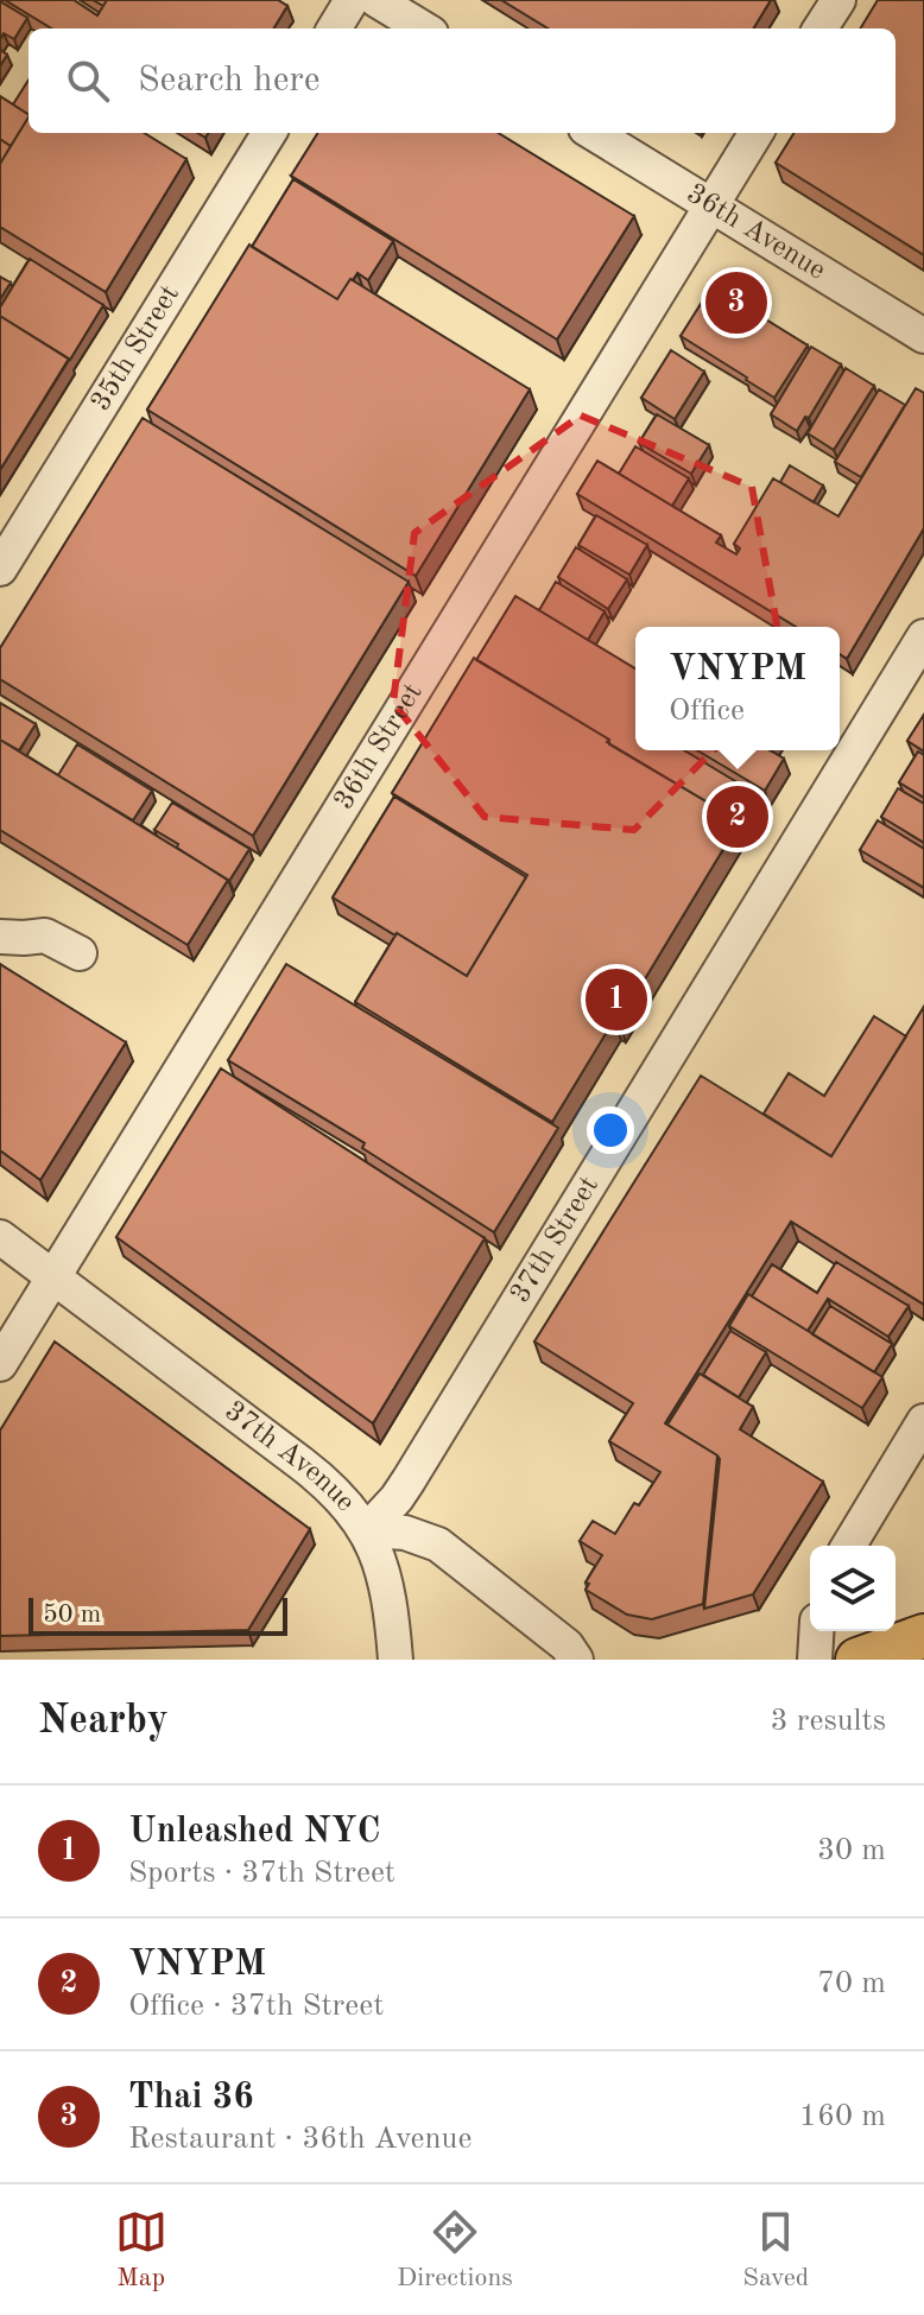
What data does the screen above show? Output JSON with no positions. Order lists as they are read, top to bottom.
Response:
{
  "streets": {
    "street": [
      "36th Avenue",
      "35th Street",
      "36th Street",
      "37th Street",
      "37th Avenue"
    ]
  },
  "crossings": [
    ["36th Avenue", "36th Street"],
    ["36th Street", "37th Avenue"],
    ["37th Street", "37th Avenue"]
  ],
  "scale_bar": "50 m",
  "page": {
    "search": "Search here",
    "pins": ["3", "2", "1"],
    "popup": ["VNYPM", "Office"],
    "scale": "50 m",
    "heading": ["Nearby", "3 results"],
    "list": [
      {
        "mark": "1",
        "name": "Unleashed NYC",
        "note": "Sports · 37th Street",
        "value": "30 m"
      },
      {
        "mark": "2",
        "name": "VNYPM",
        "note": "Office · 37th Street",
        "value": "70 m"
      },
      {
        "mark": "3",
        "name": "Thai 36",
        "note": "Restaurant · 36th Avenue",
        "value": "160 m"
      }
    ],
    "nav": ["Map", "Directions", "Saved"]
  }
}
